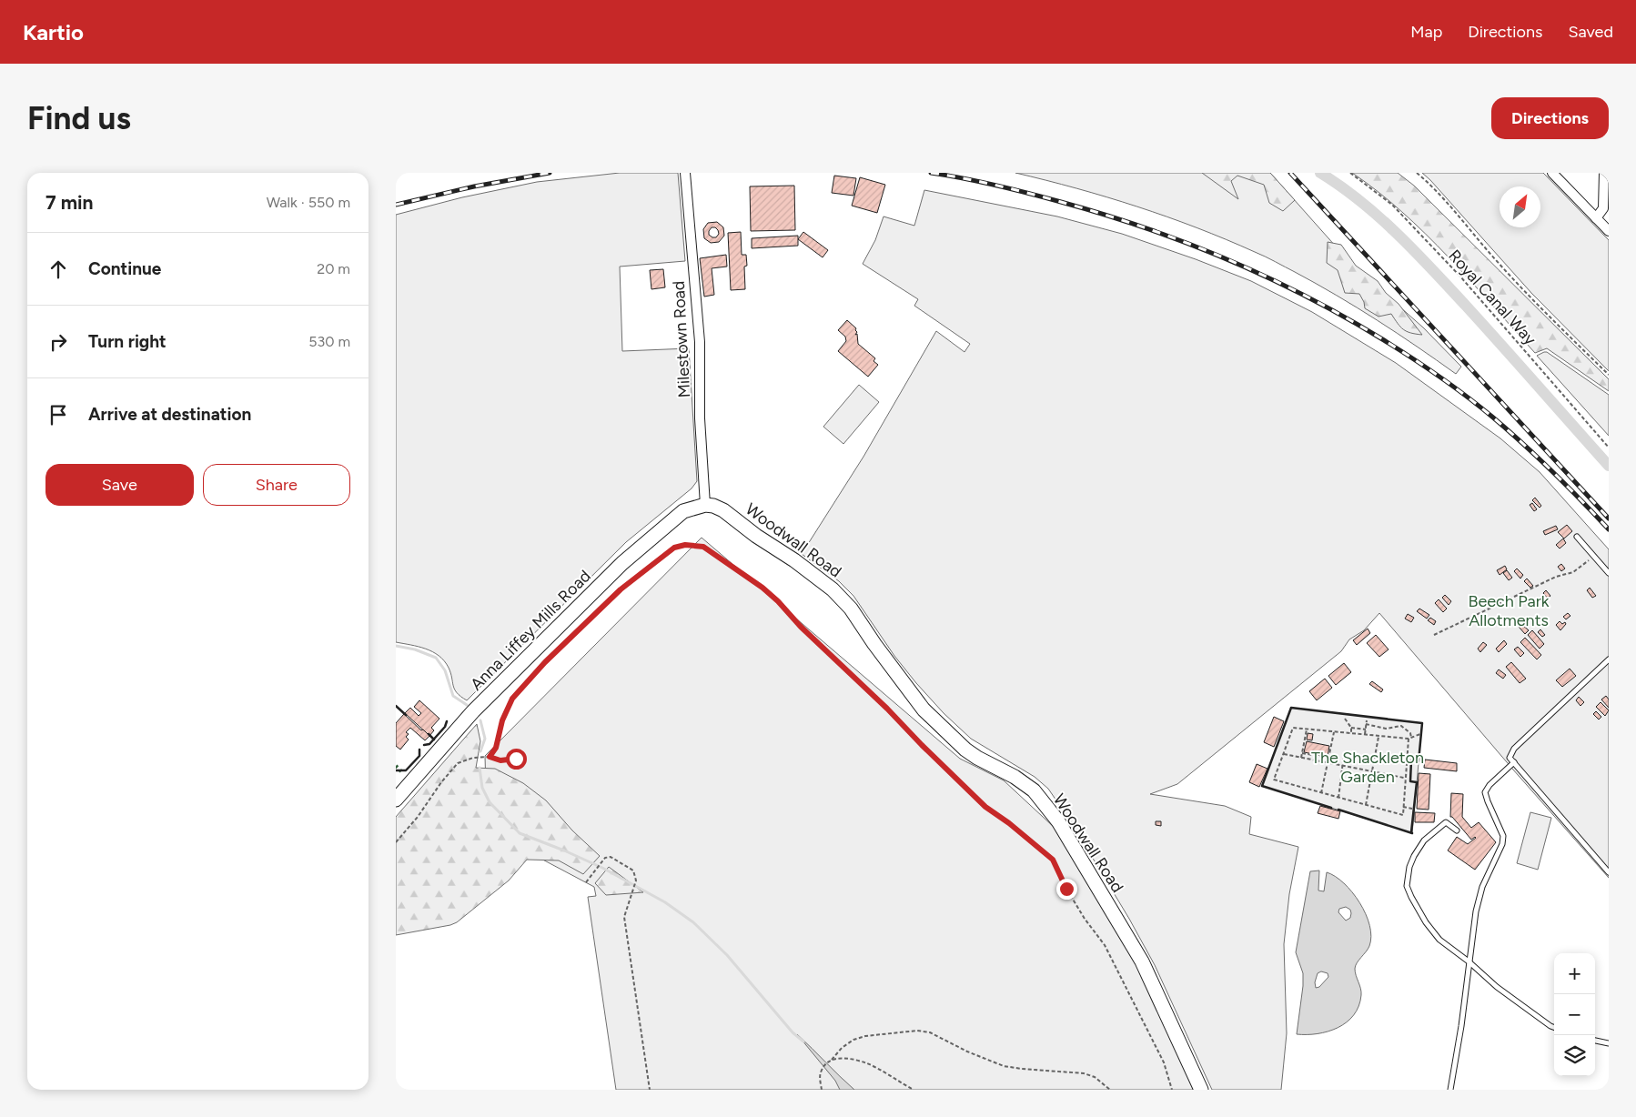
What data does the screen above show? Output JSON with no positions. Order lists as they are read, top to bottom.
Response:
{
  "streets": {
    "main road": ["Woodwall Road", "Anna Liffey Mills Road"],
    "street": ["Milestown Road"],
    "path": ["Royal Canal Way"]
  },
  "crossings": [
    ["Milestown Road", "Woodwall Road"],
    ["Milestown Road", "Anna Liffey Mills Road"],
    ["Woodwall Road", "Anna Liffey Mills Road"]
  ],
  "parks": ["Beech Park Allotments", "The Shackleton Garden"],
  "north": "top right",
  "page": {
    "header": "Kartio",
    "nav": ["Map", "Directions", "Saved"],
    "buttons": [
      "Directions",
      ["Save", "Share"]
    ],
    "title": "Find us",
    "heading": ["7 min", "Walk · 550 m"],
    "list": [
      ["Continue", "20 m"],
      ["Turn right", "530 m"],
      "Arrive at destination"
    ],
    "map_buttons": ["+", "−"]
  }
}
